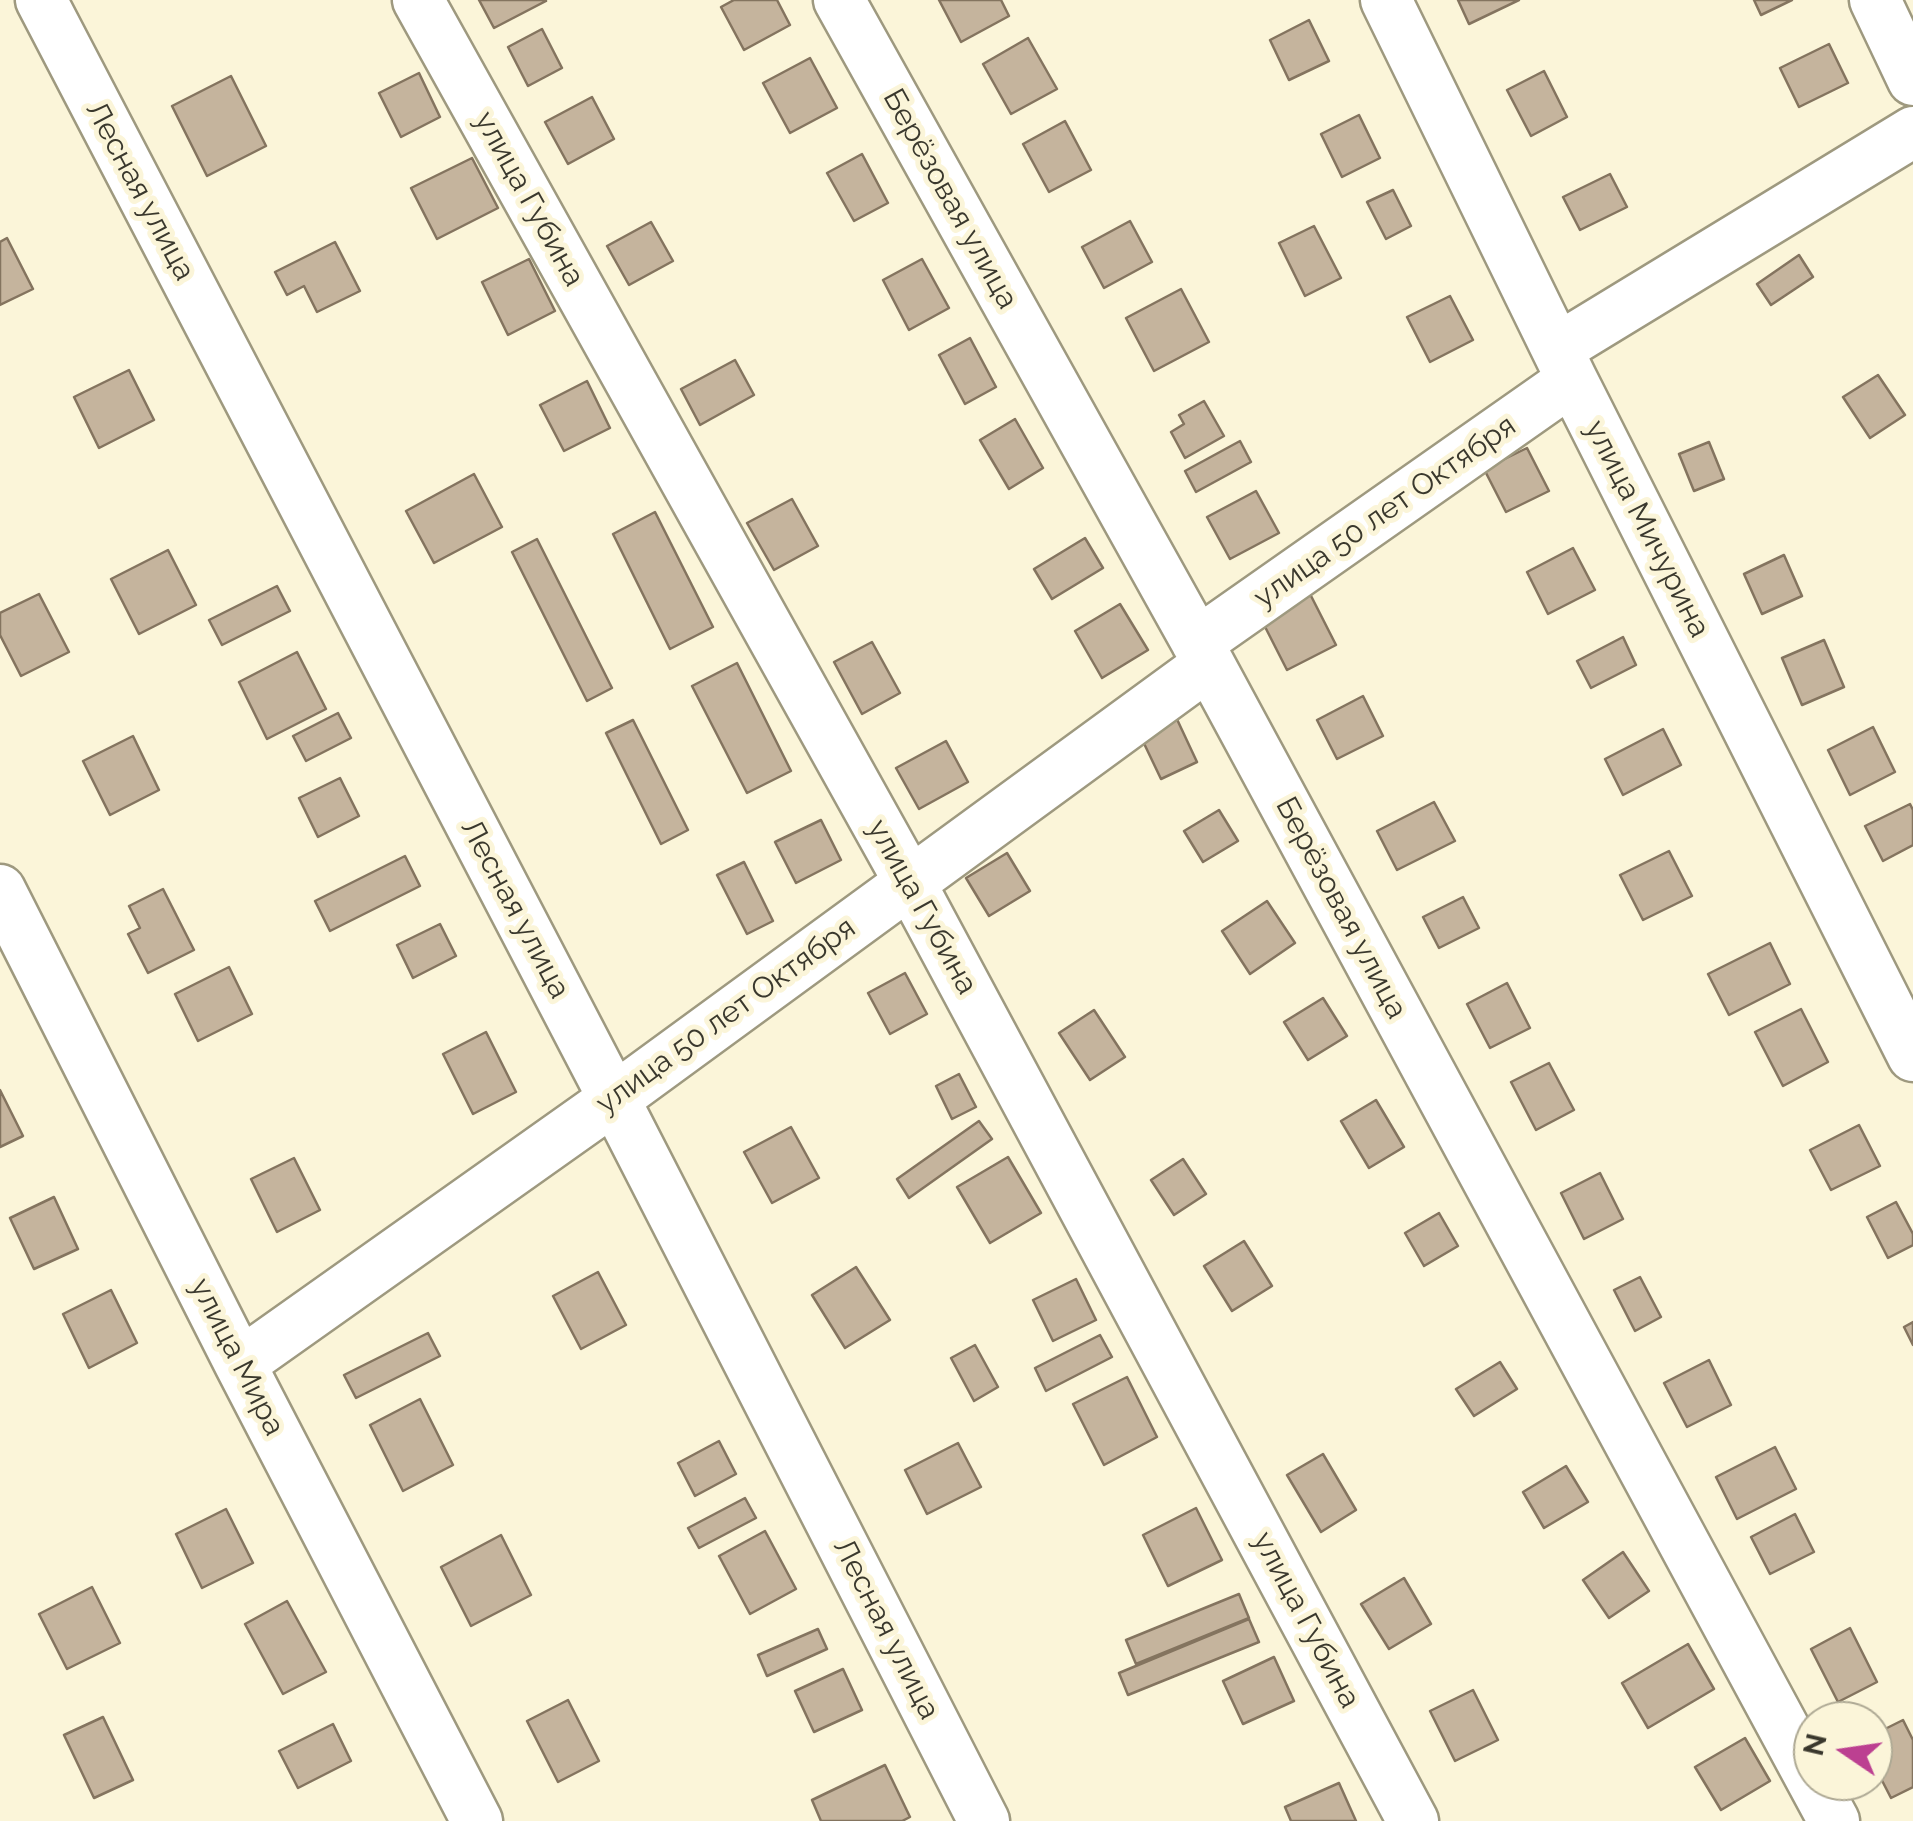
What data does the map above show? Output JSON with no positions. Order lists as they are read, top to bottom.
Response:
{
  "streets": {
    "street": [
      "Лесная улица",
      "улица Губина",
      "Берёзовая улица",
      "улица 50 лет Октября",
      "улица Мичурина",
      "улица Мира"
    ]
  },
  "crossings": [
    ["Лесная улица", "улица 50 лет Октября"],
    ["улица Губина", "улица 50 лет Октября"],
    ["Берёзовая улица", "улица 50 лет Октября"],
    ["улица 50 лет Октября", "улица Мичурина"],
    ["улица 50 лет Октября", "улица Мира"]
  ],
  "north": "left"
}
